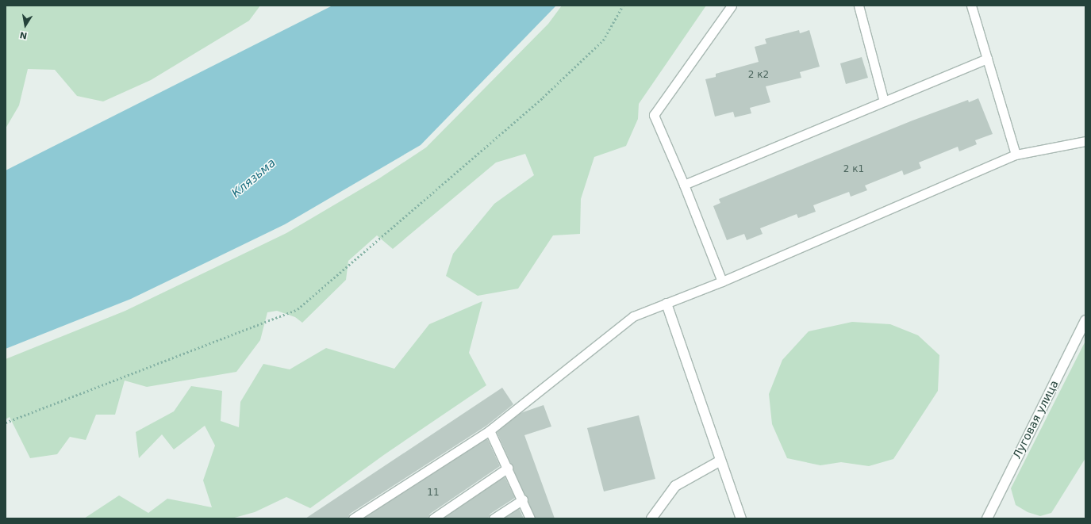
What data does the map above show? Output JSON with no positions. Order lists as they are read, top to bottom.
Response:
{
  "streets": {
    "street": ["Луговая улица"]
  },
  "water": ["Клязьма"],
  "house_numbers": ["2 к2", "2 к1", "11"],
  "north": "bottom"
}
